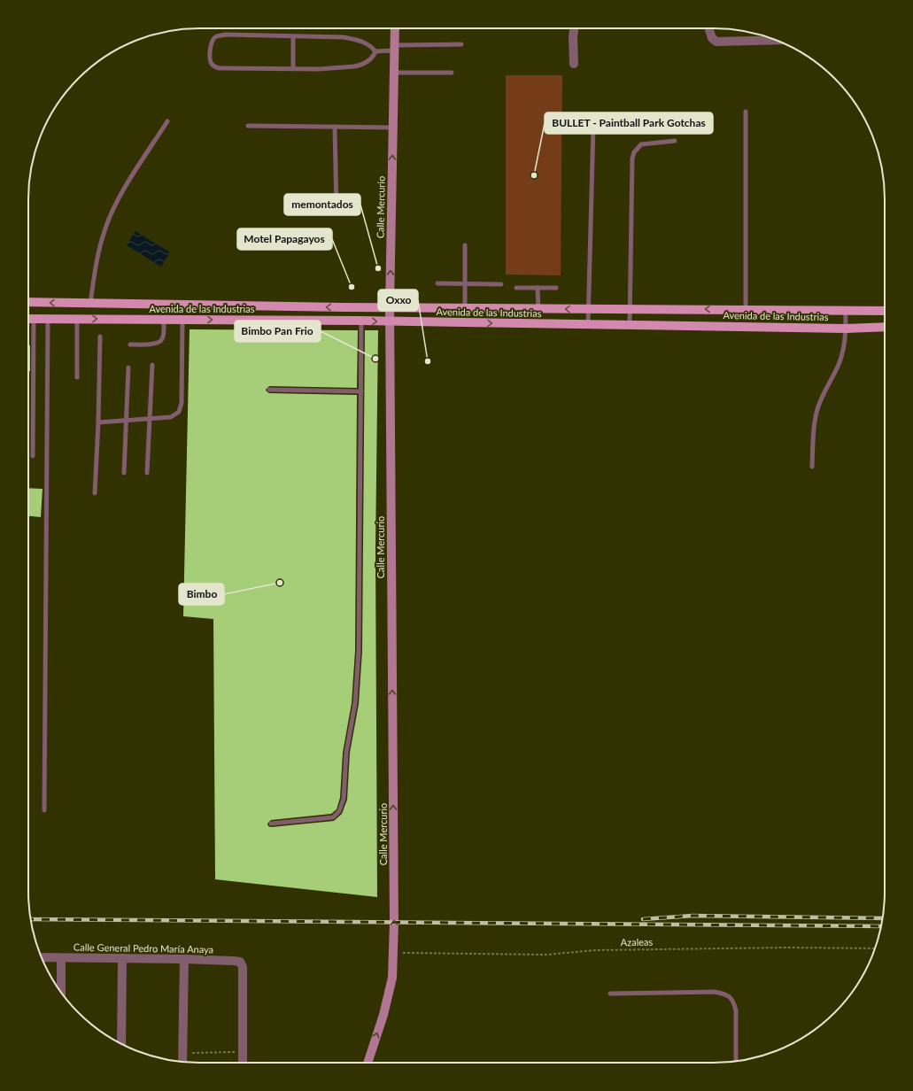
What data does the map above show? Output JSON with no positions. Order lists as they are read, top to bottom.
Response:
{
  "streets": {
    "main road": ["Calle Mercurio", "Avenida de las Industrias"],
    "street": ["Calle General Pedro María Anaya"],
    "path": ["Azaleas"]
  },
  "crossings": [
    ["Calle Mercurio", "Avenida de las Industrias"],
    ["Calle Mercurio", "Azaleas"]
  ],
  "one_way": ["Calle Mercurio"],
  "places": [
    "BULLET - Paintball Park Gotchas",
    "memontados",
    "Motel Papagayos",
    "Bimbo Pan Frio",
    "Oxxo",
    "Bimbo"
  ]
}
